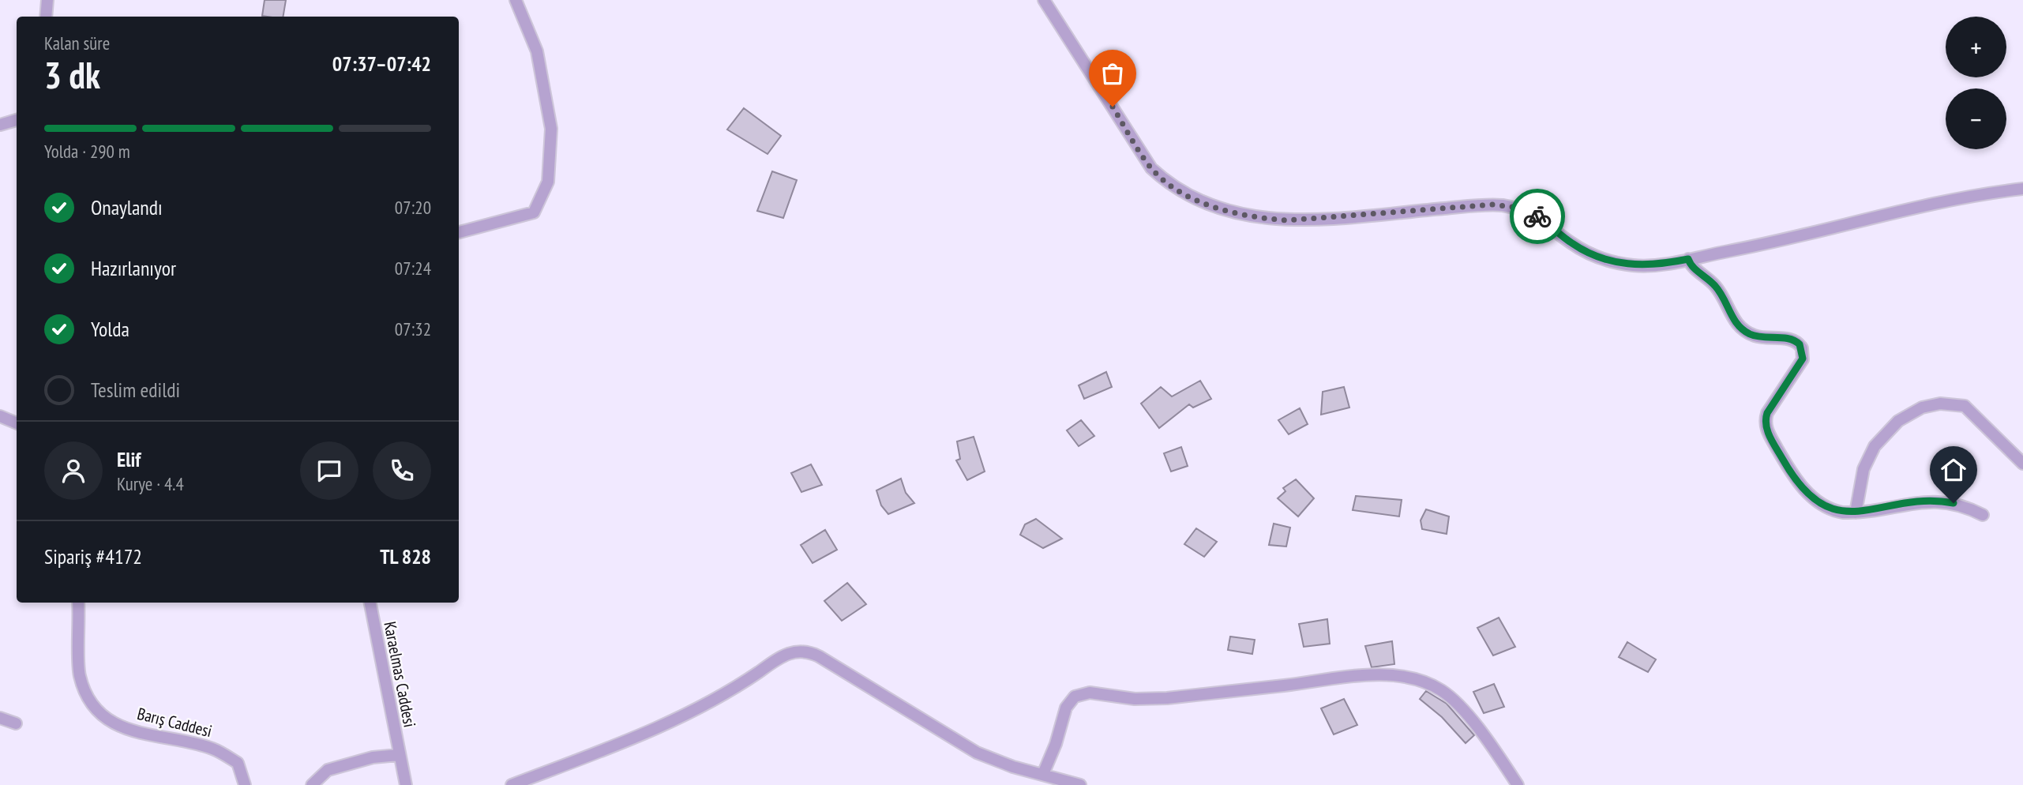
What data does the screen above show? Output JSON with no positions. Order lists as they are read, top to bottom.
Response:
{
  "streets": {
    "street": ["Karaelmas Caddesi", "Barış Caddesi"]
  },
  "page": {
    "map_buttons": ["+", "−"],
    "heading": ["3 dk", "Kalan süre", "07:37–07:42"],
    "panel": [
      "Elif",
      "Kurye · 4.4",
      "Sipariş #4172",
      "TL 828"
    ],
    "bar": "Yolda · 290 m",
    "list": [
      ["Onaylandı", "07:20"],
      ["Hazırlanıyor", "07:24"],
      ["Yolda", "07:32"],
      "Teslim edildi"
    ]
  }
}
